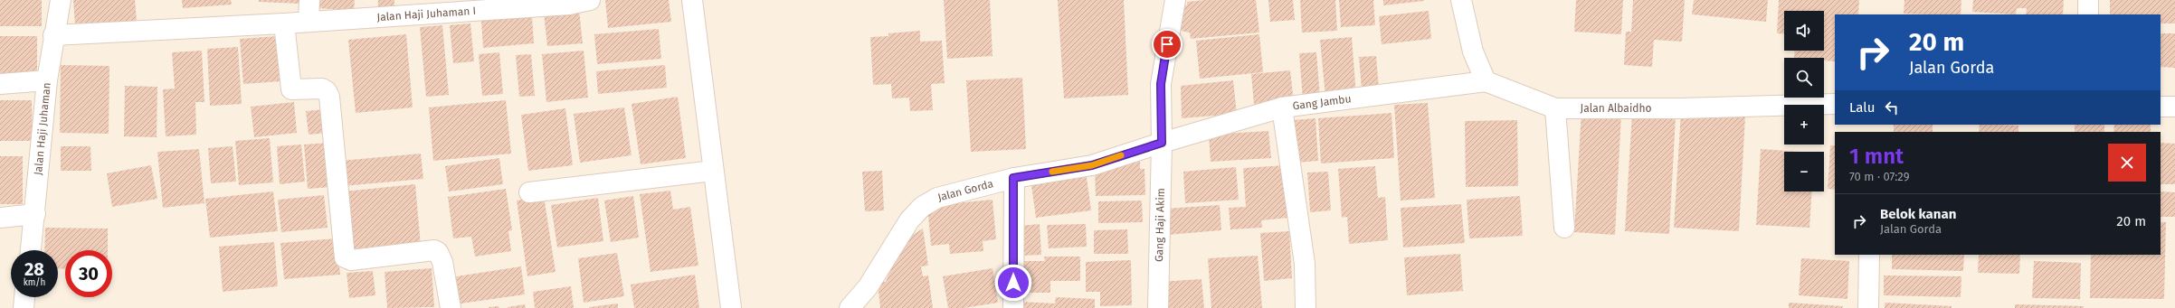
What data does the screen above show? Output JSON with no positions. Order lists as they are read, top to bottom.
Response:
{
  "streets": {
    "street": [
      "Jalan Haji Juhaman I",
      "Gang Jambu",
      "Jalan Albaidho",
      "Jalan Haji Juhaman",
      "Jalan Gorda",
      "Gang Haji Akim"
    ]
  },
  "crossings": [
    ["Jalan Haji Juhaman I", "Jalan Haji Juhaman"],
    ["Gang Jambu", "Jalan Albaidho"],
    ["Gang Jambu", "Jalan Gorda"],
    ["Gang Jambu", "Gang Haji Akim"],
    ["Jalan Gorda", "Gang Haji Akim"]
  ],
  "page": {
    "map_buttons": ["+", "−"],
    "turn": ["20 m", "Jalan Gorda"],
    "then": "Lalu",
    "heading": ["1 mnt", "70 m · 07:29"],
    "list": [
      {
        "name": "Belok kanan",
        "note": "Jalan Gorda",
        "value": "20 m"
      }
    ],
    "speed": "28 km/h",
    "limit": "30"
  }
}
